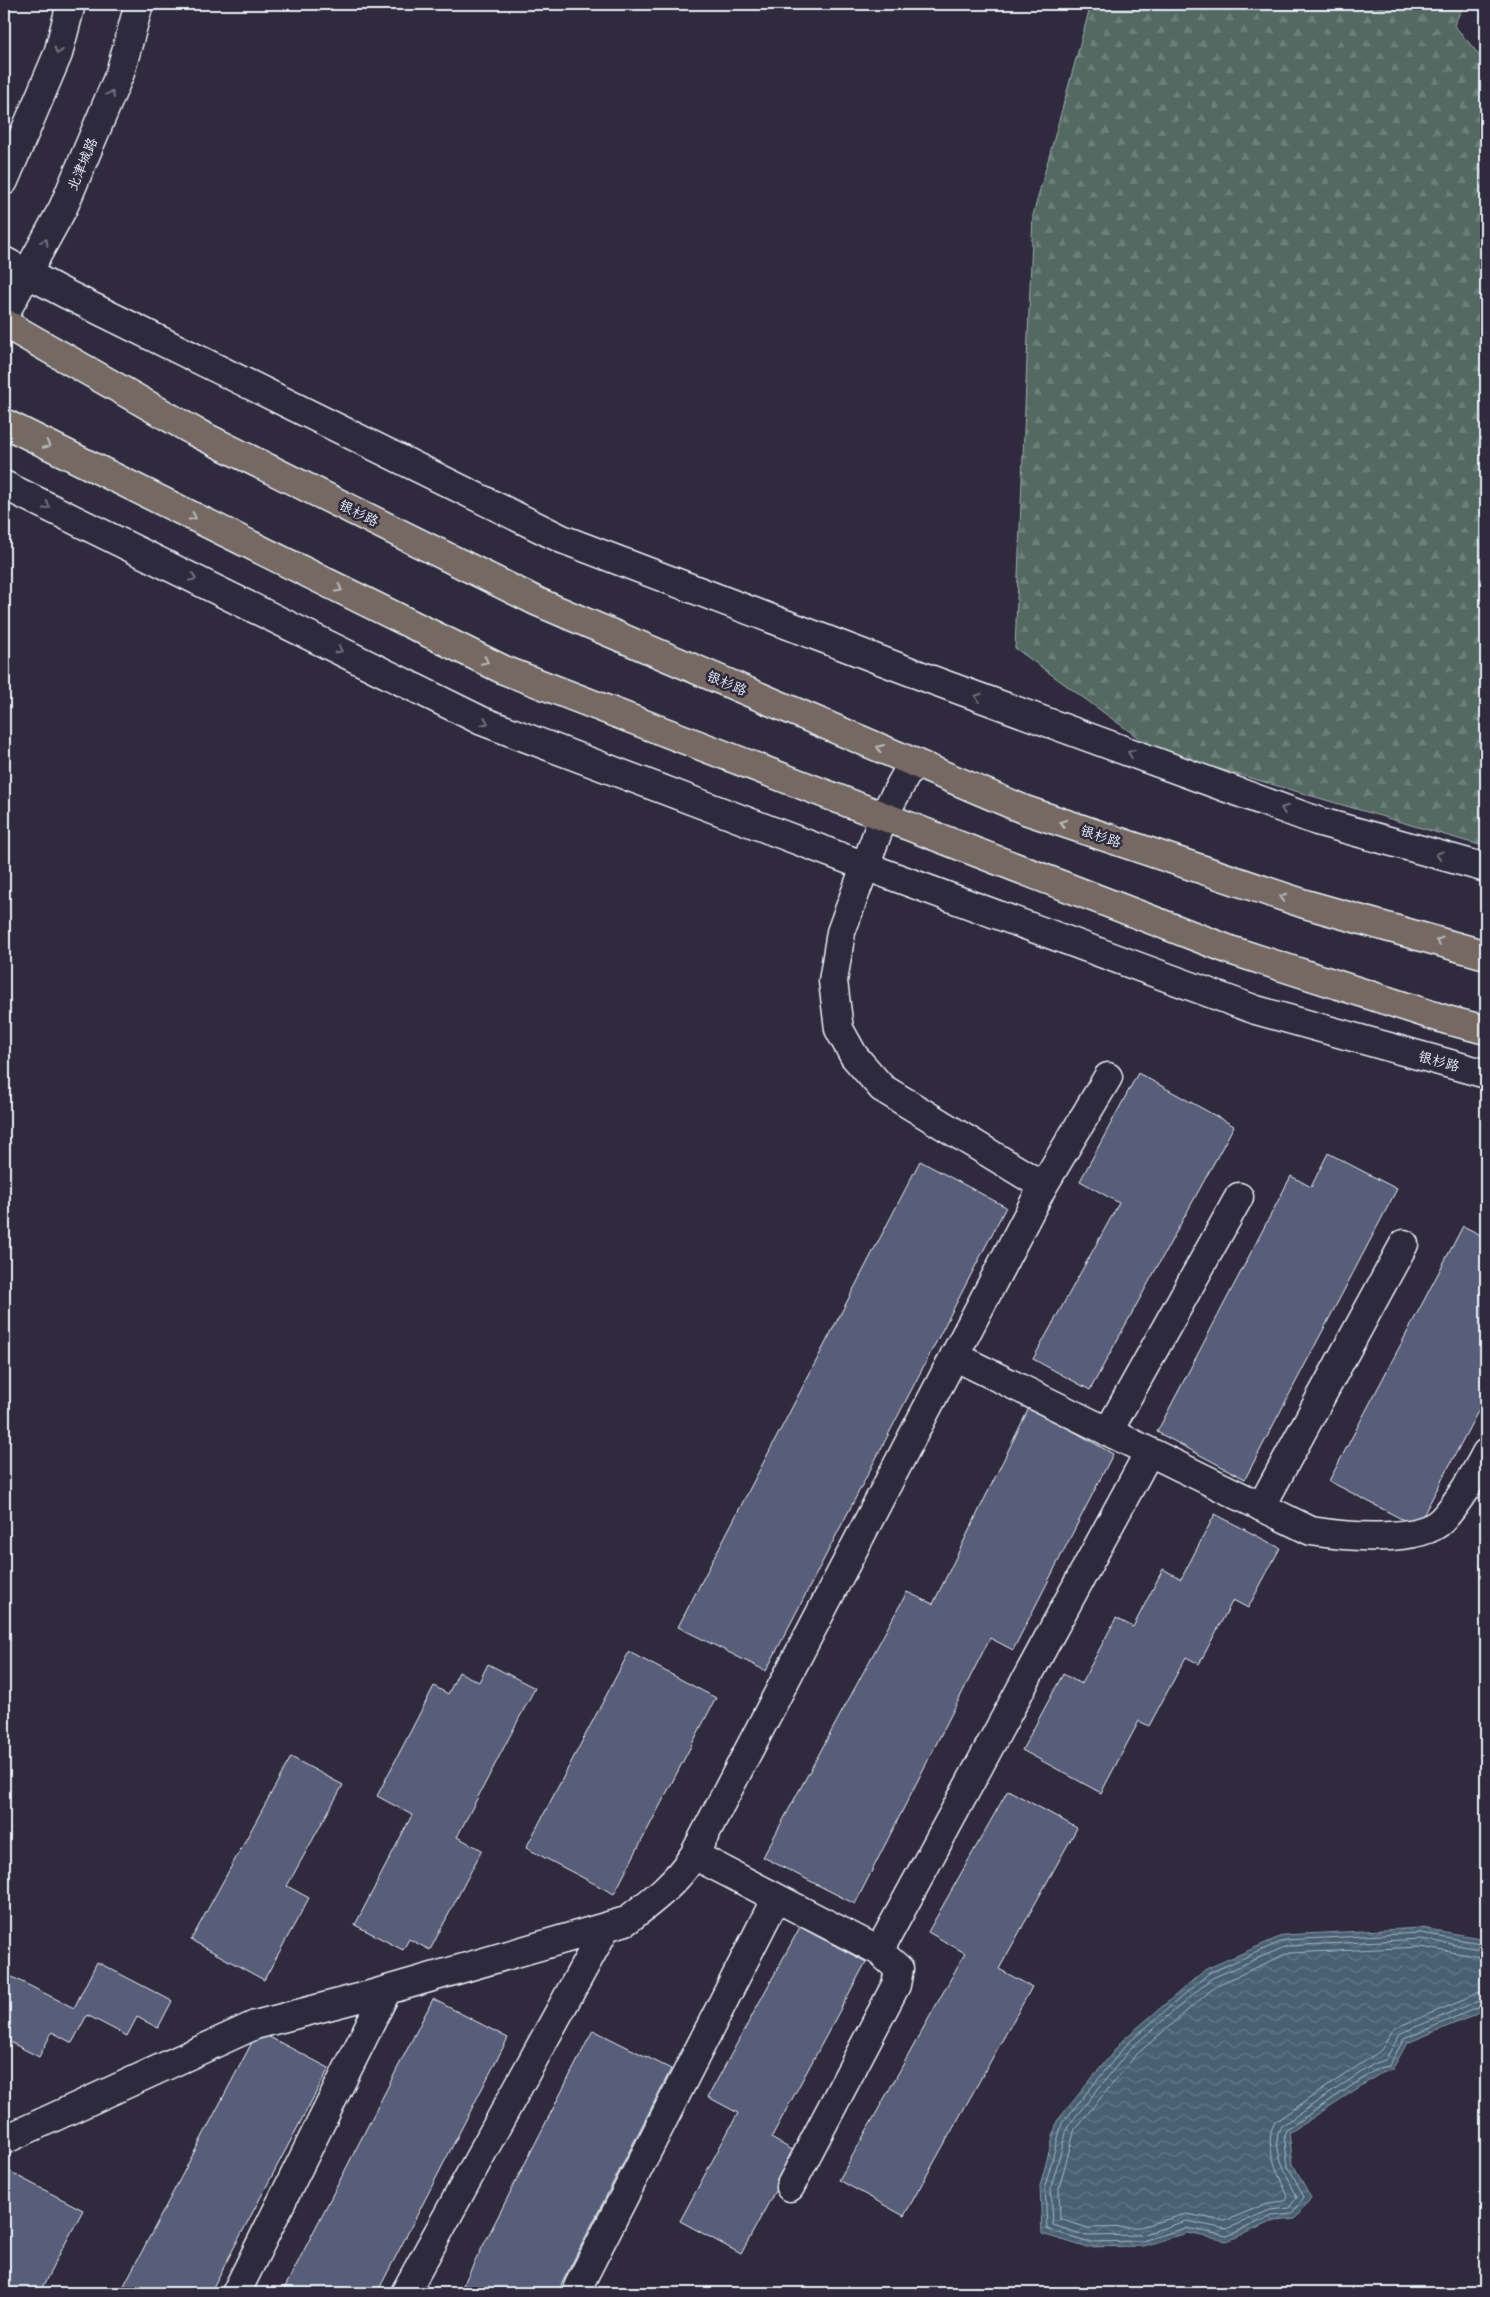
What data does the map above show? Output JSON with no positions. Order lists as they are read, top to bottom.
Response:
{
  "streets": {
    "main road": ["银杉路"],
    "street": ["北津城路"]
  }
}
